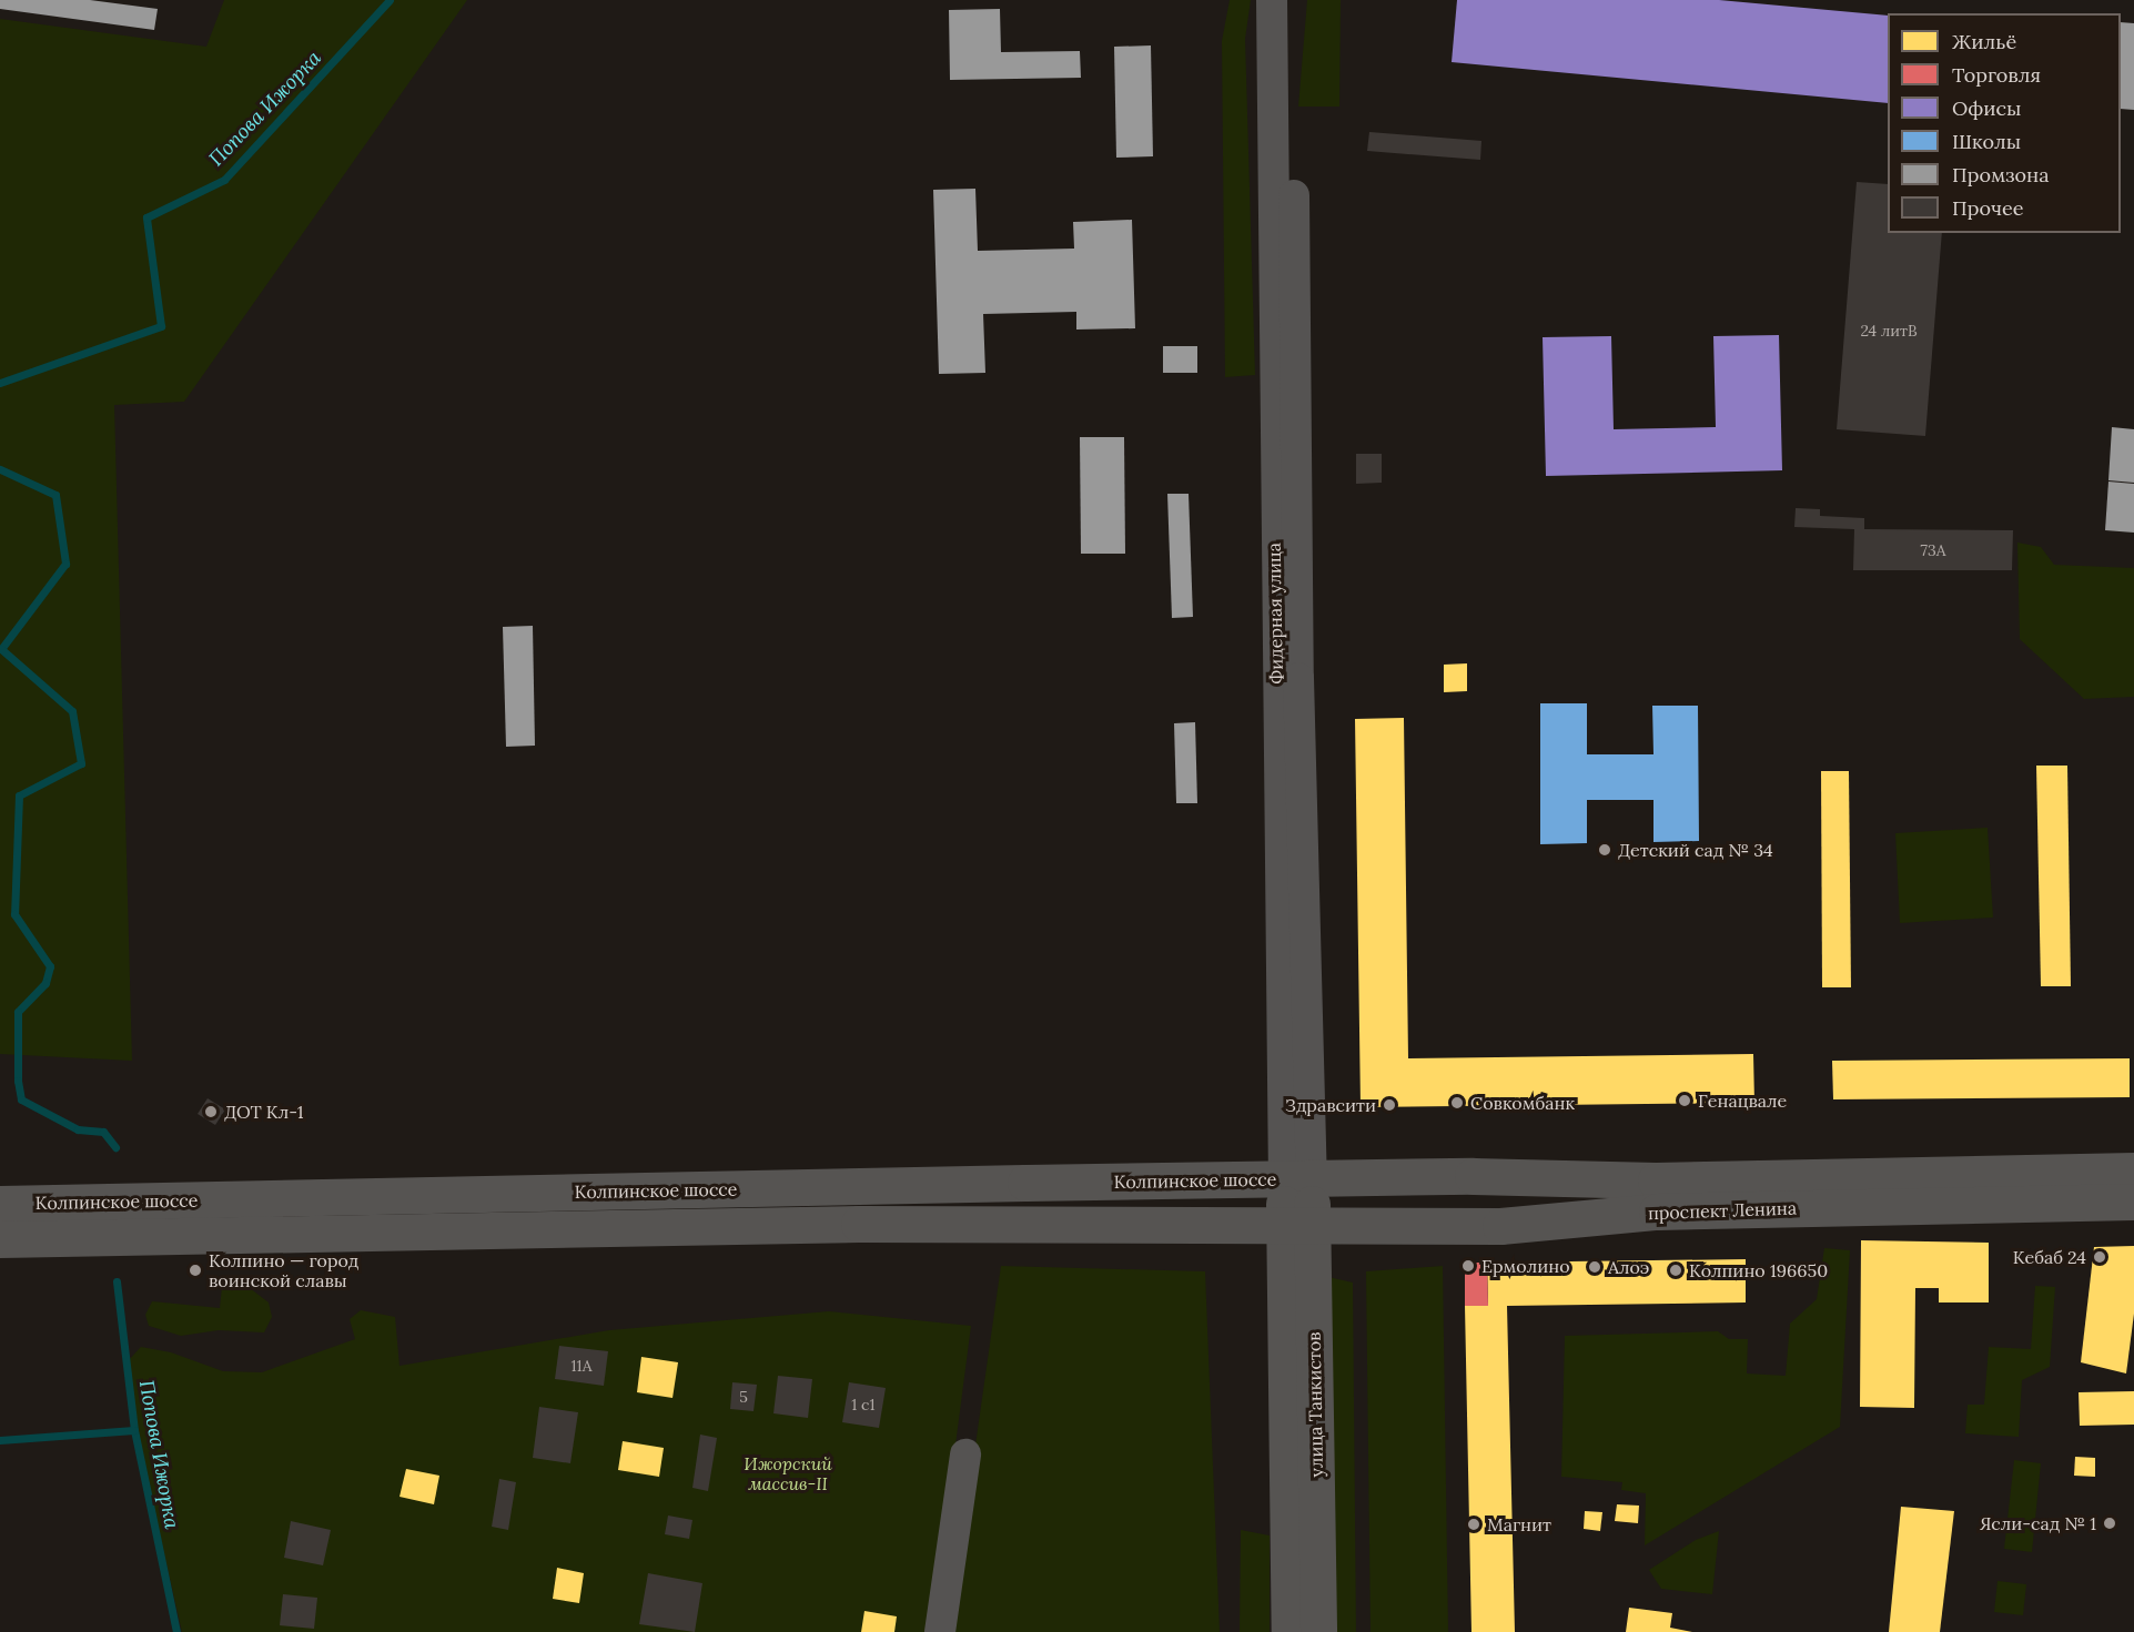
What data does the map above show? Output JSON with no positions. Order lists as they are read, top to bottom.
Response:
{
  "streets": {
    "main road": [
      "Фидерная улица",
      "Колпинское шоссе",
      "проспект Ленина",
      "улица Танкистов"
    ]
  },
  "crossings": [
    ["Фидерная улица", "Колпинское шоссе"],
    ["Фидерная улица", "проспект Ленина"],
    ["Фидерная улица", "улица Танкистов"],
    ["Колпинское шоссе", "проспект Ленина"],
    ["Колпинское шоссе", "улица Танкистов"],
    ["проспект Ленина", "улица Танкистов"]
  ],
  "water": ["Попова Ижорка"],
  "parks": ["Ижорский массив-II"],
  "places": [
    "Детский сад № 34",
    "Генацвале",
    "Совкомбанк",
    "Здравсити",
    "ДОТ Кл-1",
    "Кебаб 24",
    "Ермолино",
    "Алоэ",
    "Колпино — город воинской славы",
    "Колпино 196650",
    "Ясли-сад № 1",
    "Магнит"
  ],
  "house_numbers": [
    "24 литВ",
    "73А",
    "11А",
    "5",
    "1 с1"
  ],
  "legend": [
    "Жильё",
    "Торговля",
    "Офисы",
    "Школы",
    "Промзона",
    "Прочее"
  ]
}
